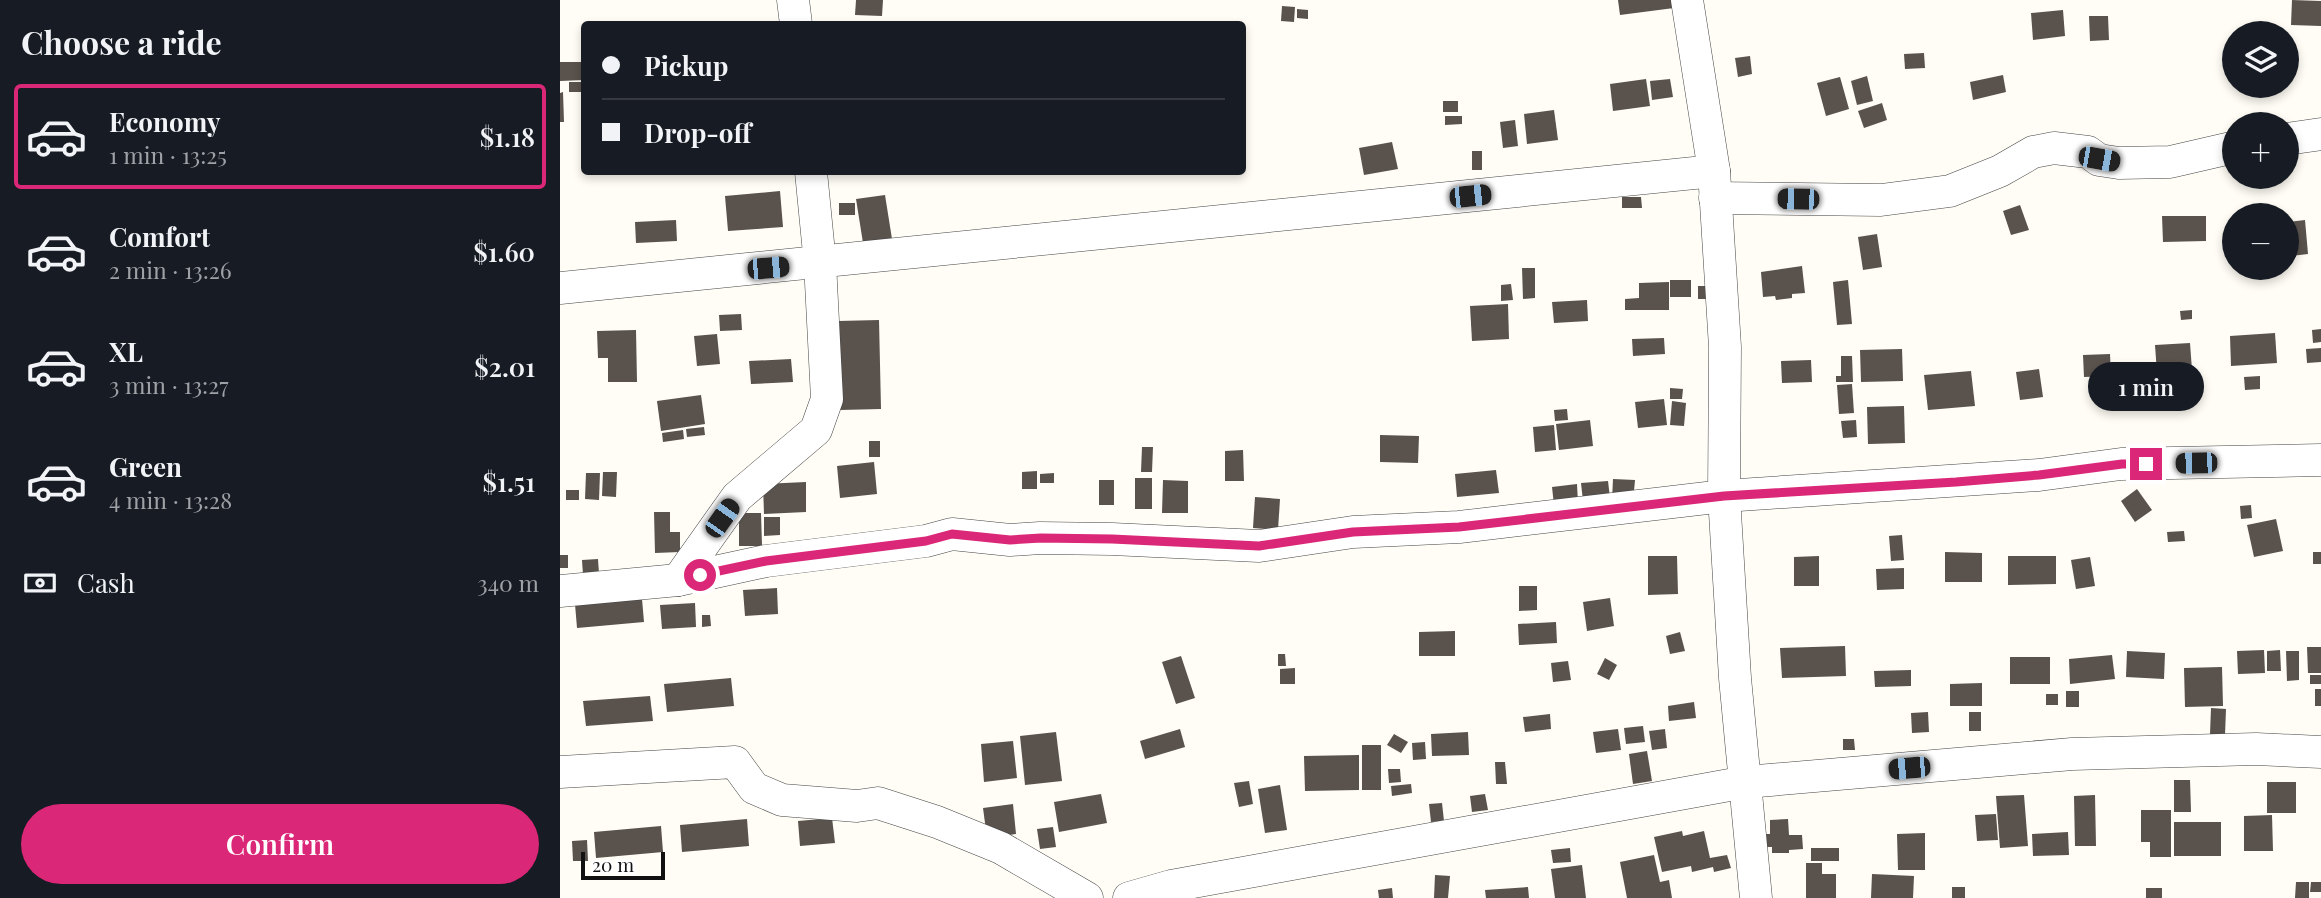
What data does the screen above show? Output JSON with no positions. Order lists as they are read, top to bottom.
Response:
{
  "scale_bar": "20 m",
  "page": {
    "heading": "Choose a ride",
    "map_buttons": ["+", "−"],
    "banner": ["Pickup", "Drop-off"],
    "list": [
      {
        "name": "Economy",
        "note": "1 min · 13:25",
        "value": "$1.18"
      },
      {
        "name": "Comfort",
        "note": "2 min · 13:26",
        "value": "$1.60"
      },
      {
        "name": "XL",
        "note": "3 min · 13:27",
        "value": "$2.01"
      },
      {
        "name": "Green",
        "note": "4 min · 13:28",
        "value": "$1.51"
      }
    ],
    "bubble": "1 min",
    "pay": ["Cash", "340 m"],
    "buttons": "Confirm",
    "scale": "20 m"
  }
}
